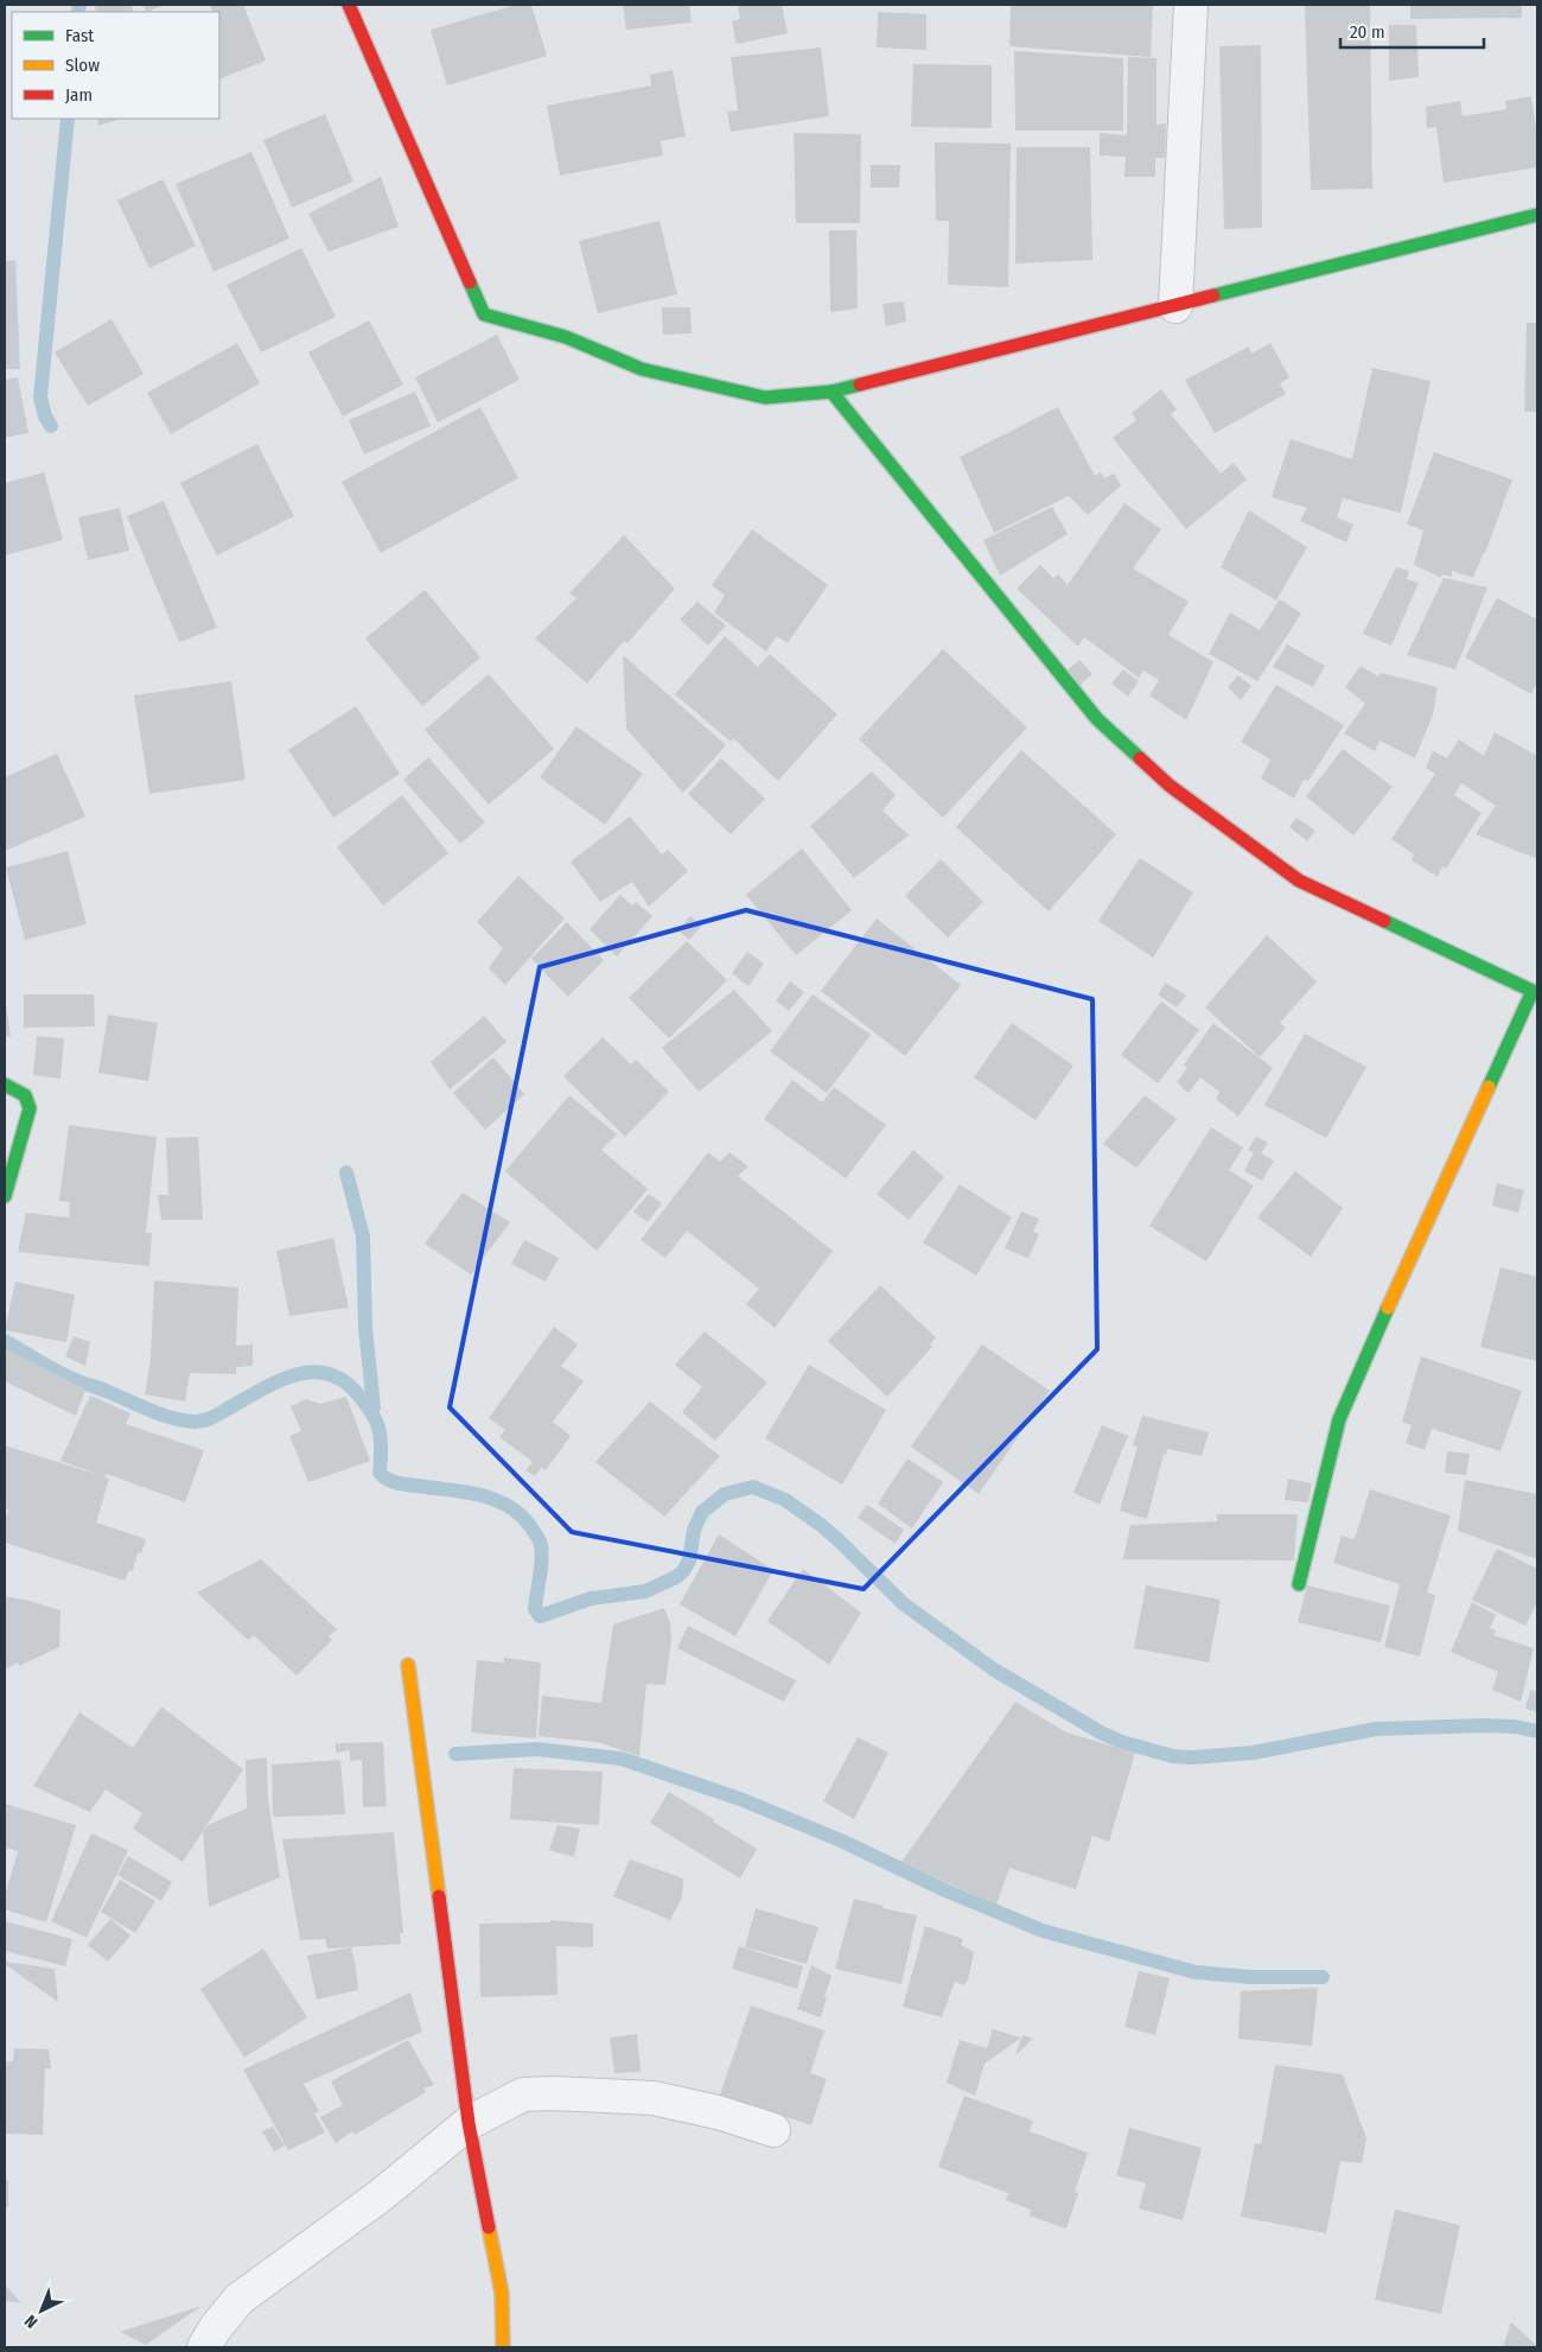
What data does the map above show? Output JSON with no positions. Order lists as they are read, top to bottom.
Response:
{
  "legend": ["Fast", "Slow", "Jam"],
  "scale_bar": "20 m",
  "north": "bottom left"
}
